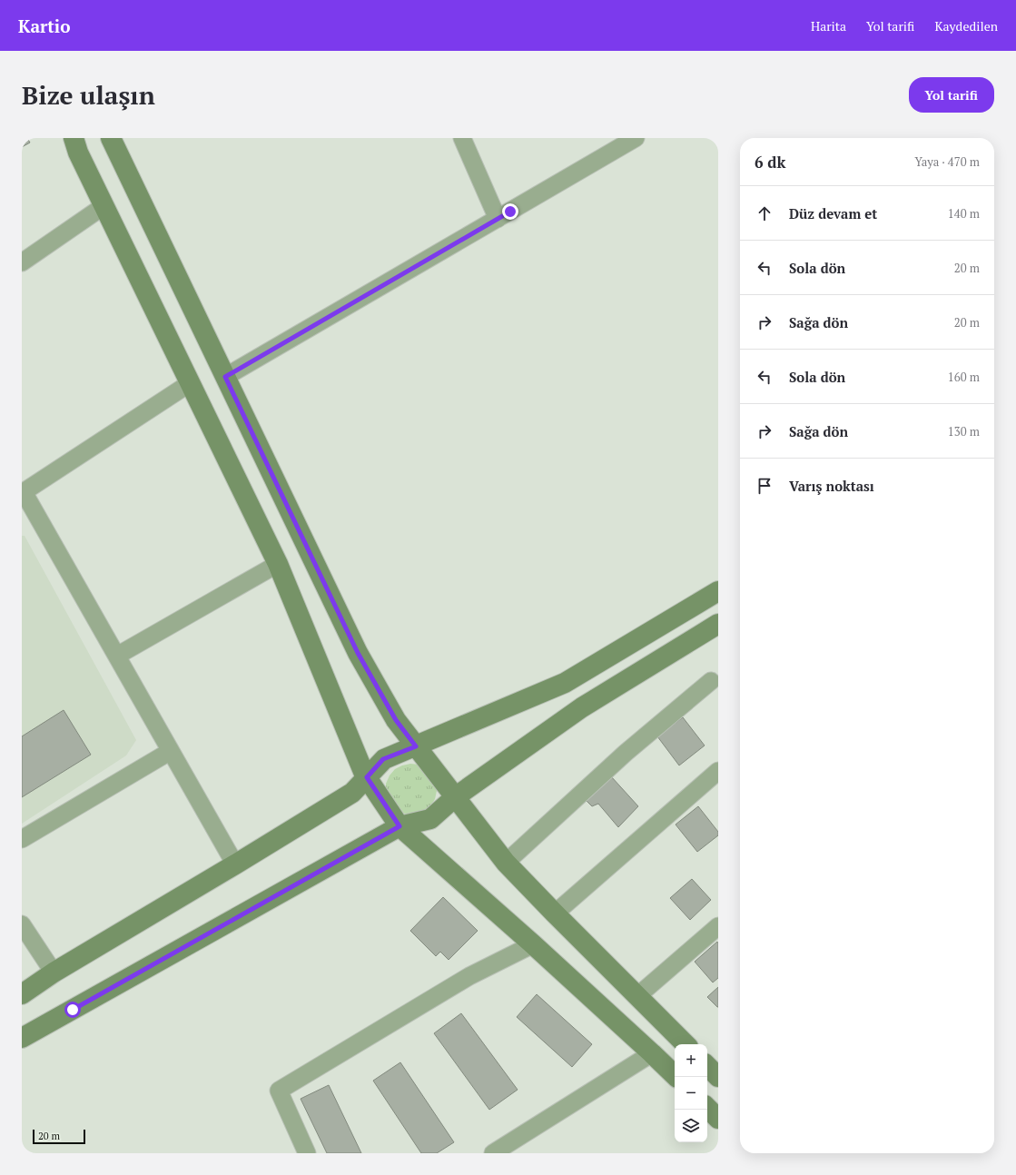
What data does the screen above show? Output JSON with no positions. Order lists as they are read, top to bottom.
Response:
{
  "scale_bar": "20 m",
  "page": {
    "header": "Kartio",
    "nav": ["Harita", "Yol tarifi", "Kaydedilen"],
    "buttons": "Yol tarifi",
    "title": "Bize ulaşın",
    "heading": ["6 dk", "Yaya · 470 m"],
    "list": [
      ["Düz devam et", "140 m"],
      ["Sola dön", "20 m"],
      ["Sağa dön", "20 m"],
      ["Sola dön", "160 m"],
      ["Sağa dön", "130 m"],
      "Varış noktası"
    ],
    "map_buttons": ["+", "−"],
    "scale": "20 m"
  }
}
